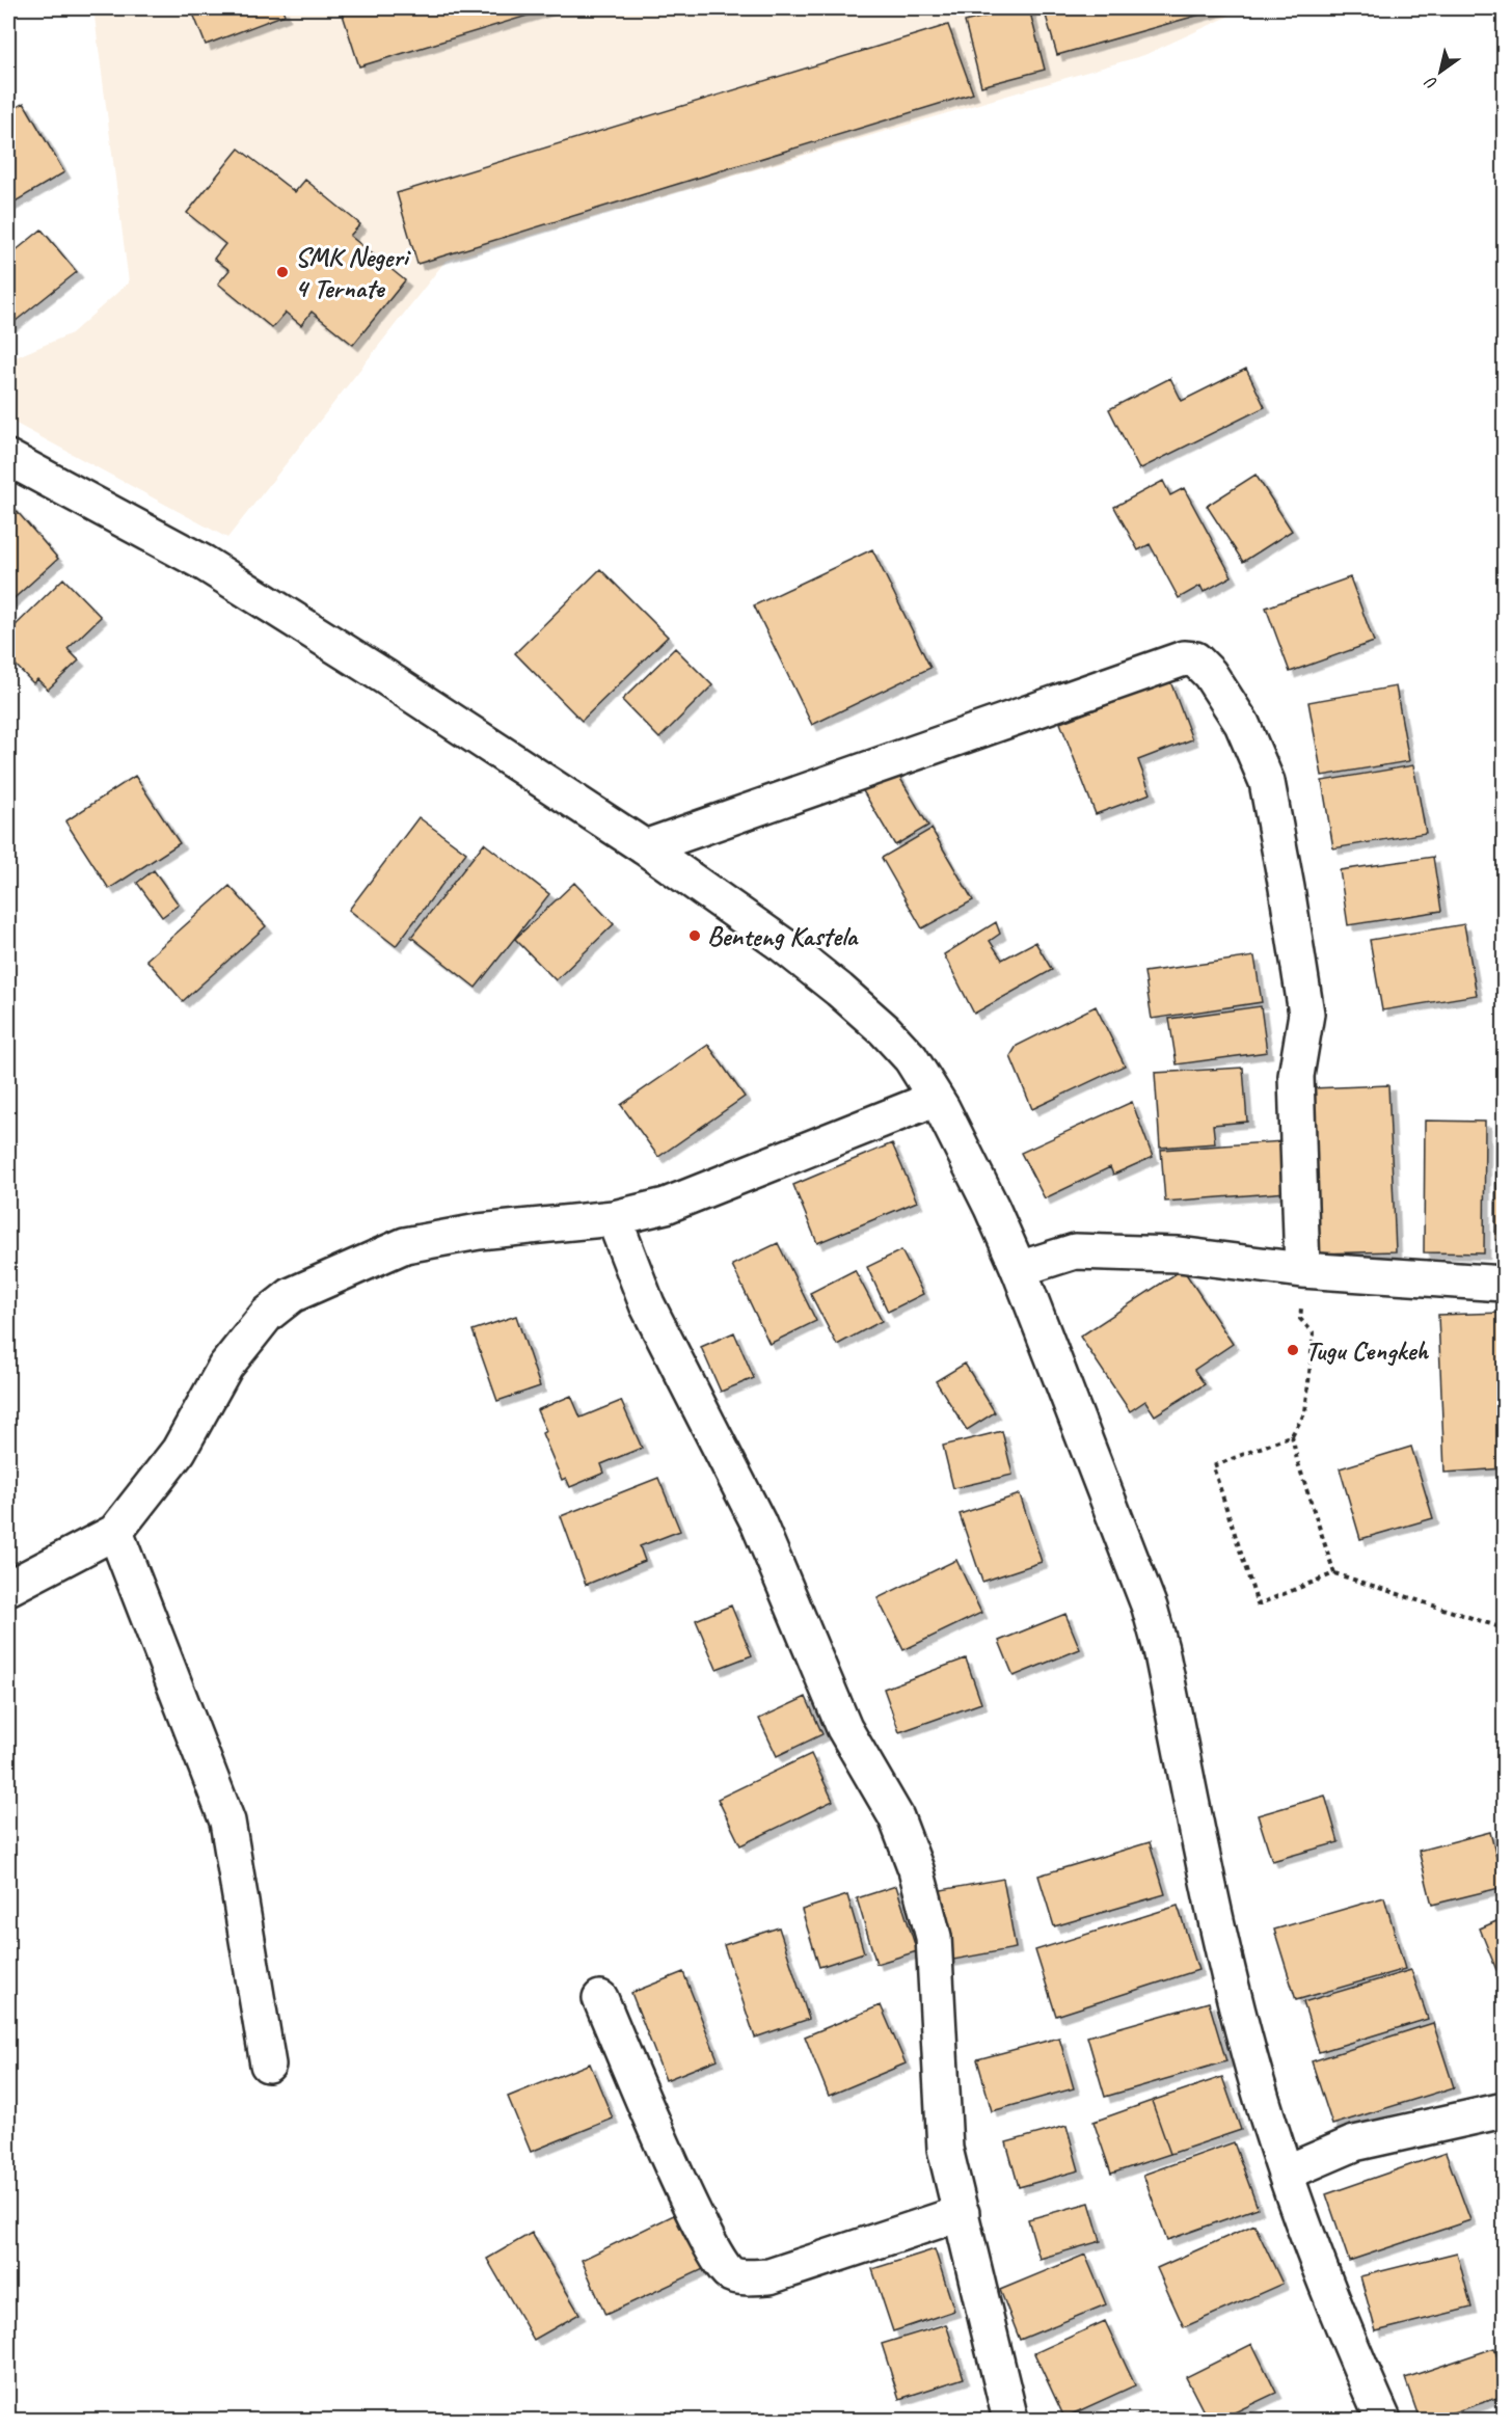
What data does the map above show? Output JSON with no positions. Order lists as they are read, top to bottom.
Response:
{
  "places": ["SMK Negeri 4 Ternate", "Benteng Kastela", "Tugu Cengkeh"],
  "north": "bottom left"
}
